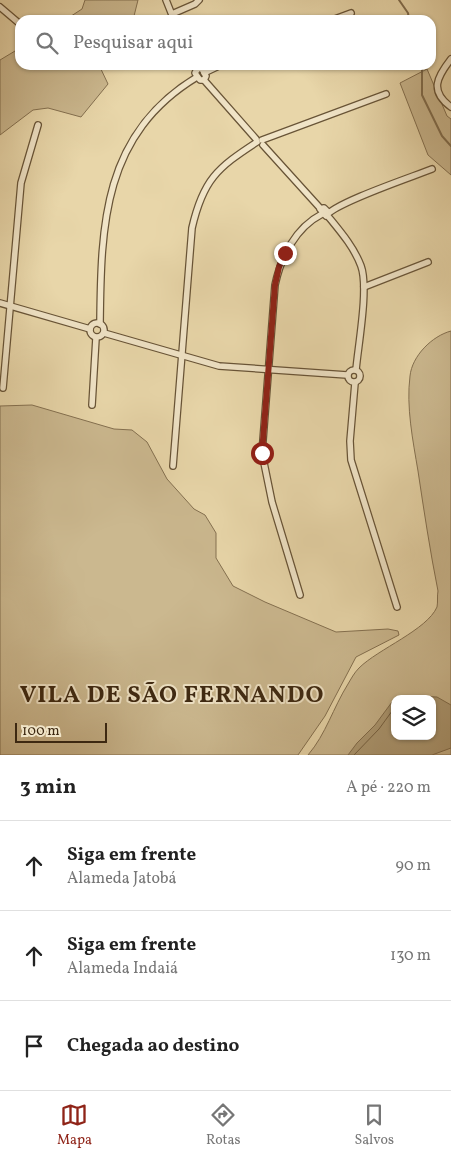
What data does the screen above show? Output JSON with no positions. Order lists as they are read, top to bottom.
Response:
{
  "districts": ["VILA DE SÃO FERNANDO"],
  "scale_bar": "100 m",
  "page": {
    "search": "Pesquisar aqui",
    "scale": "100 m",
    "heading": ["3 min", "A pé · 220 m"],
    "list": [
      ["Siga em frente", "Alameda Jatobá", "90 m"],
      ["Siga em frente", "Alameda Indaiá", "130 m"],
      "Chegada ao destino"
    ],
    "nav": ["Mapa", "Rotas", "Salvos"]
  }
}
